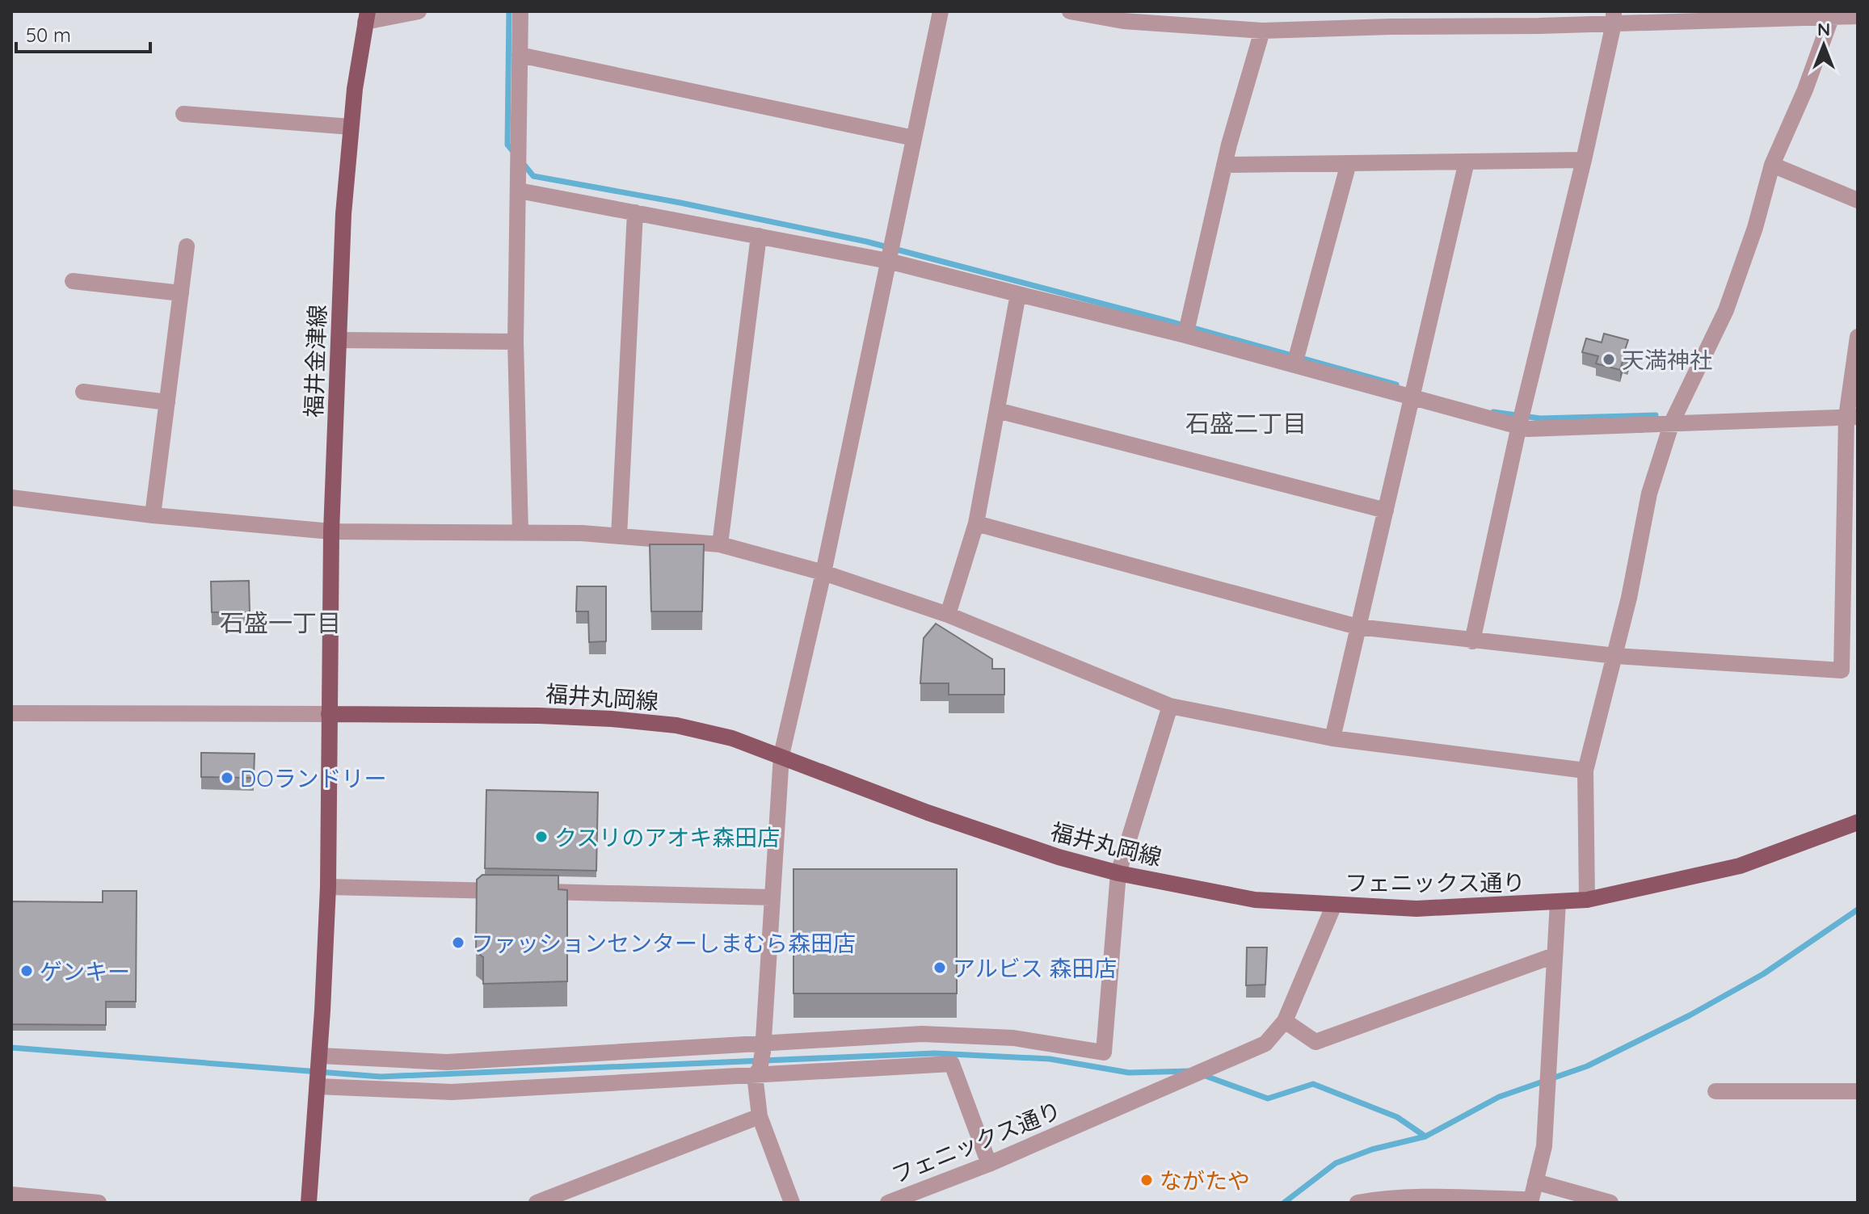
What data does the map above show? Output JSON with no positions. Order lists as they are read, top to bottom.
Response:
{
  "streets": {
    "main road": ["福井金津線", "福井丸岡線", "フェニックス通り"]
  },
  "crossings": [
    ["福井金津線", "福井丸岡線"],
    ["福井丸岡線", "フェニックス通り"]
  ],
  "districts": ["石盛二丁目", "石盛一丁目"],
  "places": [
    "天満神社",
    "DOランドリー",
    "クスリのアオキ森田店",
    "ファッションセンターしまむら森田店",
    "アルビス 森田店",
    "ゲンキー",
    "ながたや"
  ],
  "scale_bar": "50 m",
  "north": "top"
}
